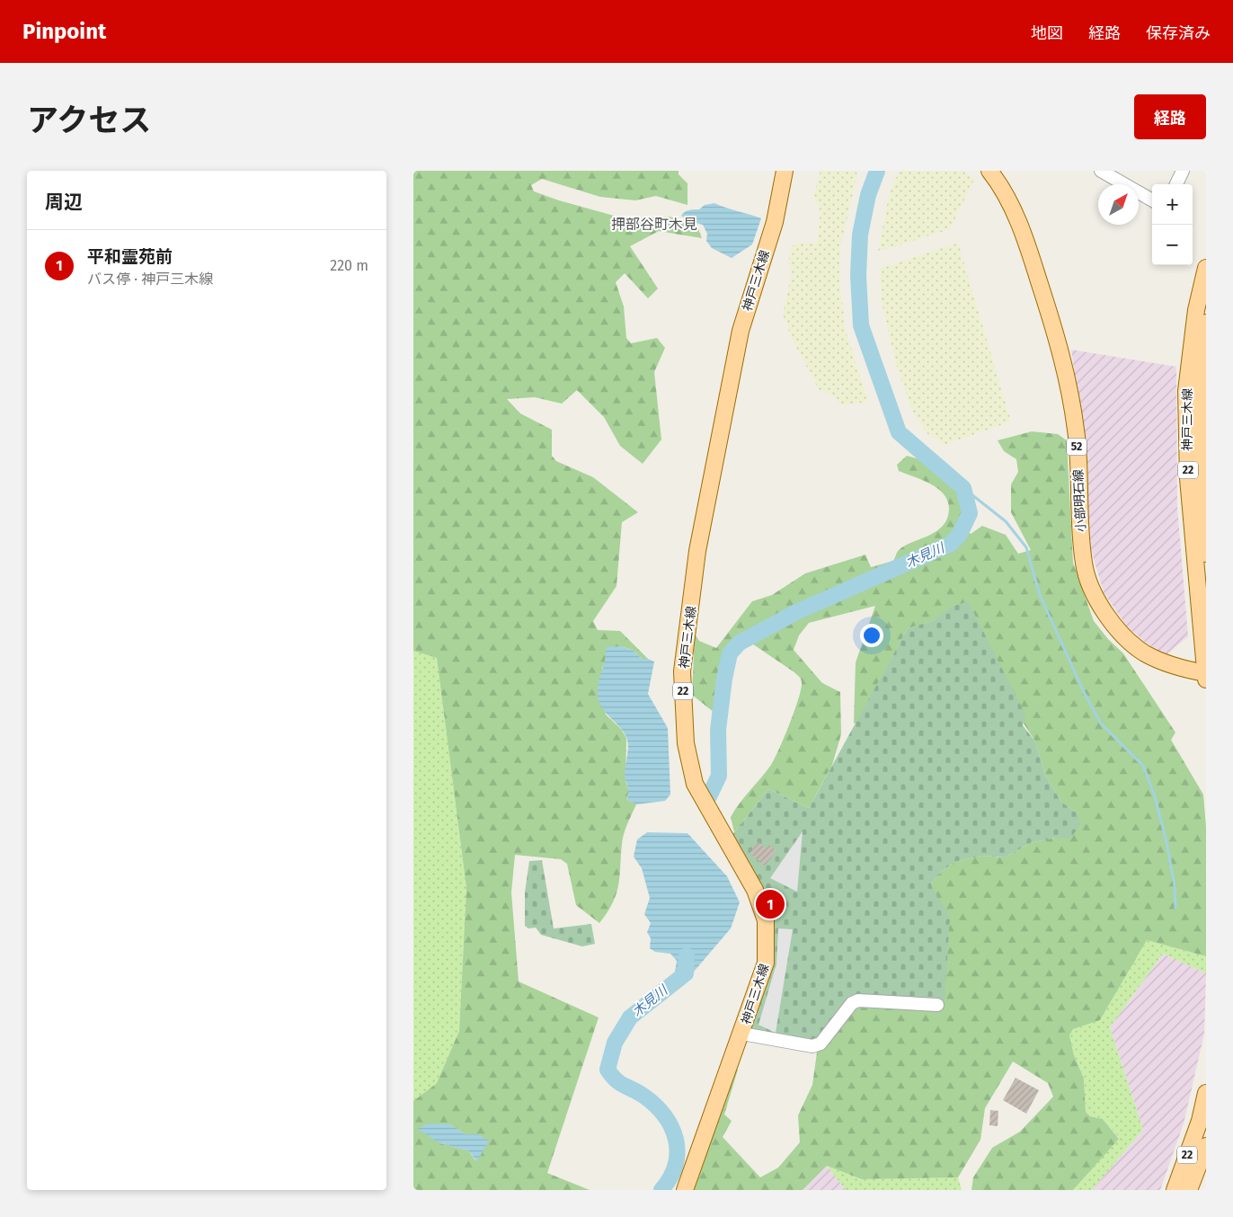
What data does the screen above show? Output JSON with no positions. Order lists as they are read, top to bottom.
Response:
{
  "streets": {
    "main road": [
      "神戸三木線",
      "52",
      "22",
      "小部明石線"
    ]
  },
  "crossings": [
    ["神戸三木線", "小部明石線"]
  ],
  "districts": ["押部谷町木見"],
  "water": ["木見川"],
  "north": "top right",
  "page": {
    "header": "Pinpoint",
    "nav": ["地図", "経路", "保存済み"],
    "title": "アクセス",
    "buttons": "経路",
    "heading": "周辺",
    "map_buttons": ["+", "−"],
    "list": [
      {
        "mark": "1",
        "name": "平和霊苑前",
        "note": "バス停 · 神戸三木線",
        "value": "220 m"
      }
    ],
    "pins": "1"
  }
}
